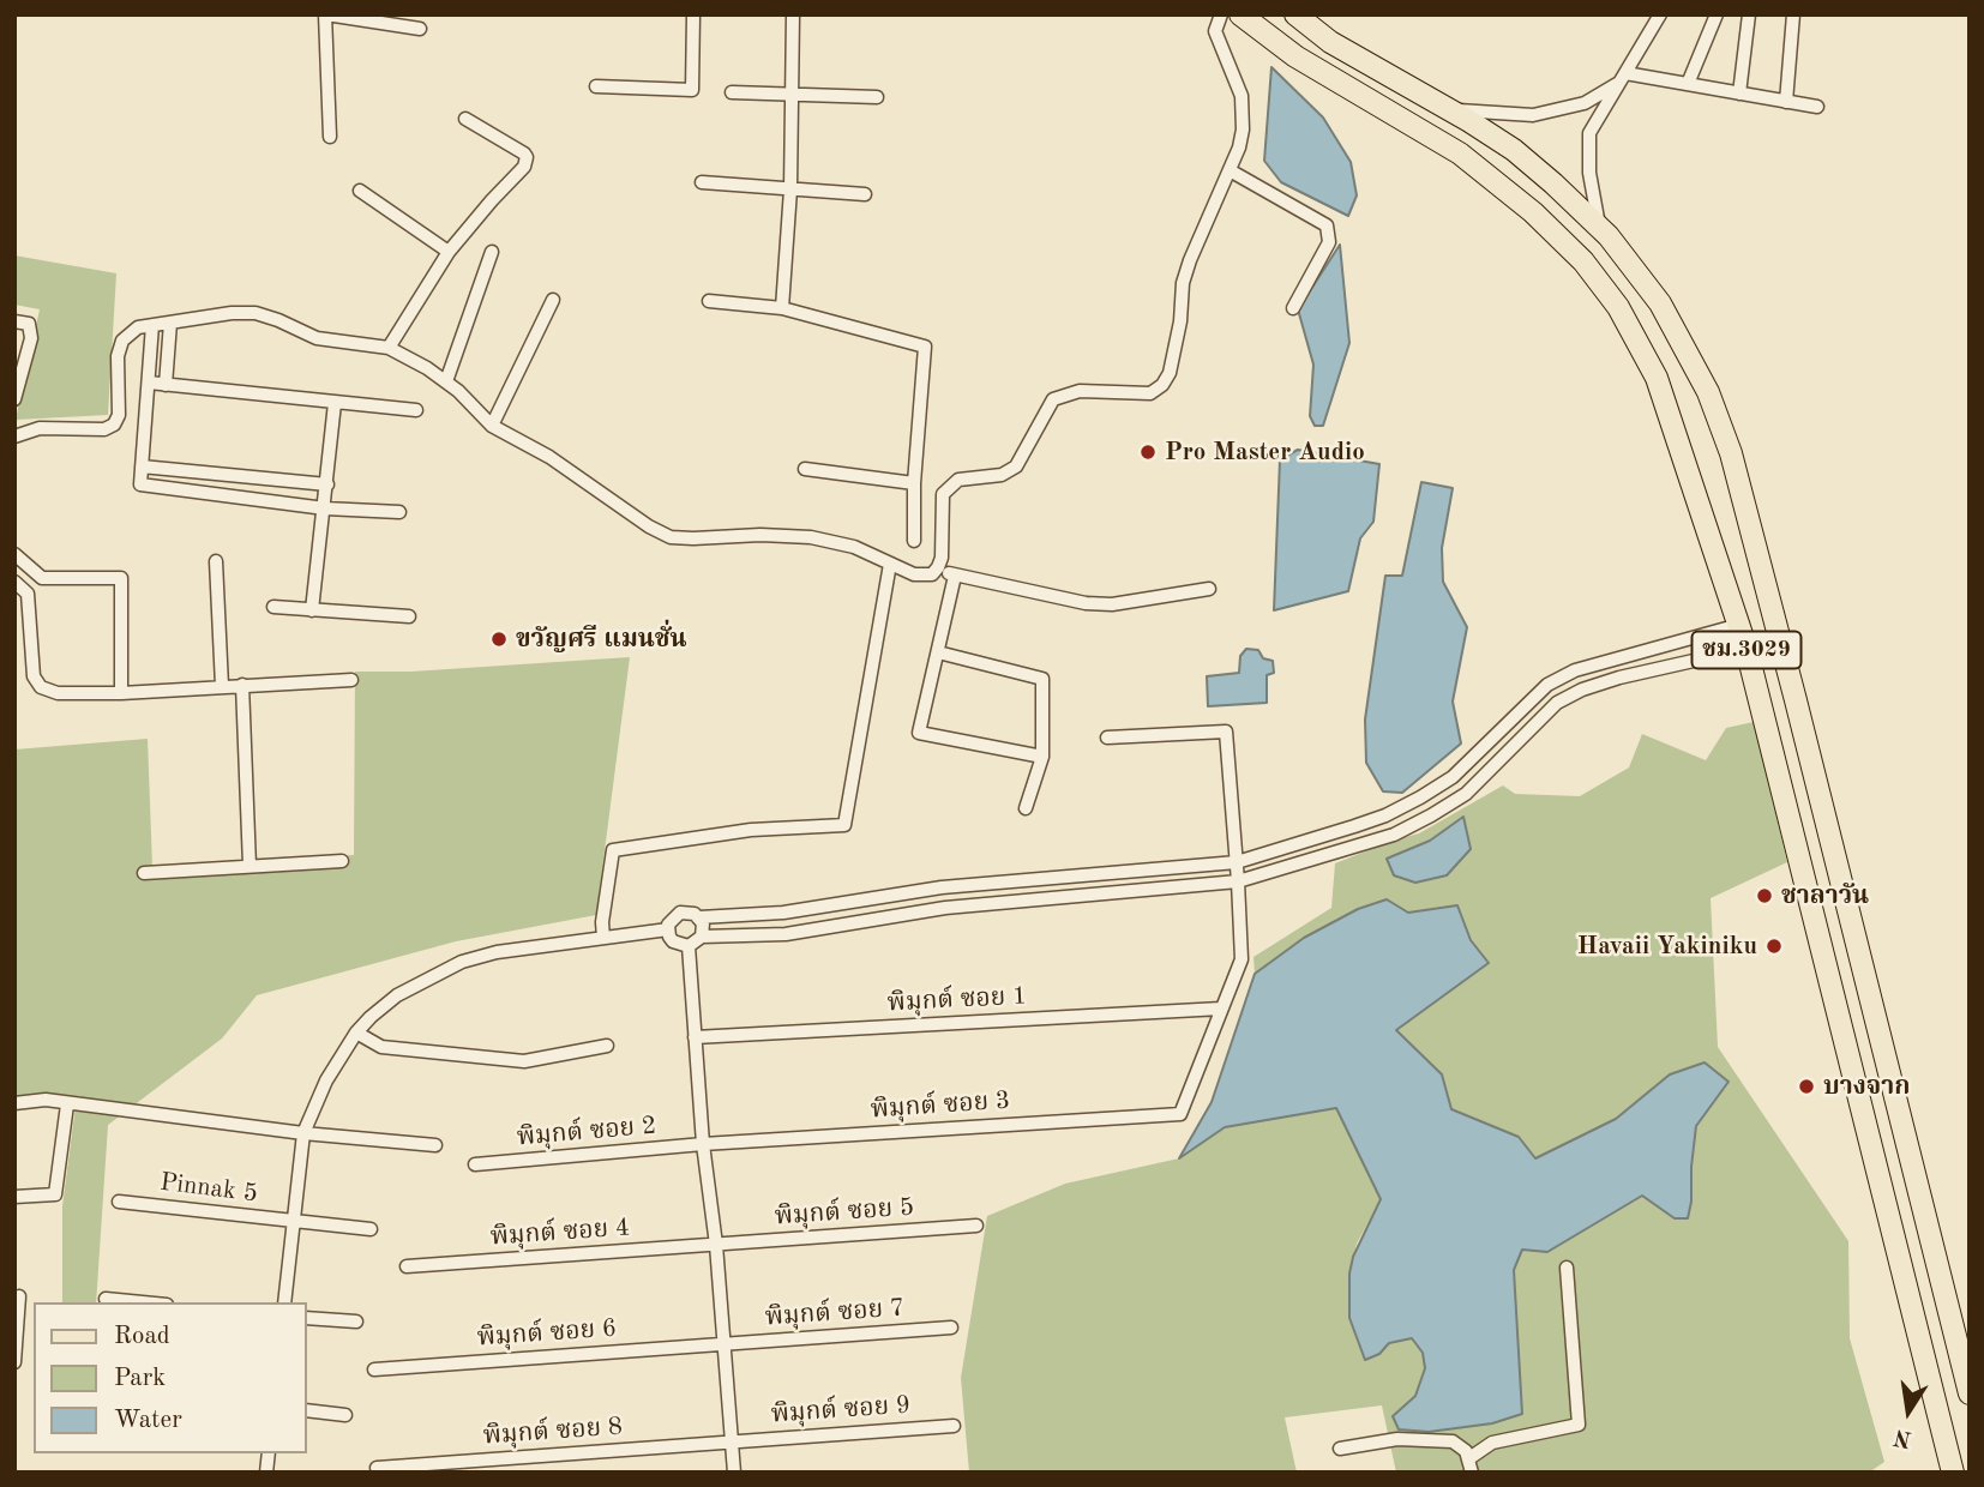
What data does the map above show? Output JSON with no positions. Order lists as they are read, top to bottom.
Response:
{
  "streets": {
    "main road": ["ชม.3029"],
    "street": [
      "พิมุกต์ ซอย 1",
      "พิมุกต์ ซอย 3",
      "พิมุกต์ ซอย 2",
      "Pinnak 5",
      "พิมุกต์ ซอย 5",
      "พิมุกต์ ซอย 4",
      "พิมุกต์ ซอย 7",
      "พิมุกต์ ซอย 6",
      "พิมุกต์ ซอย 9",
      "พิมุกต์ ซอย 8"
    ]
  },
  "crossings": [
    ["พิมุกต์ ซอย 1", "พิมุกต์ ซอย 3"],
    ["พิมุกต์ ซอย 3", "พิมุกต์ ซอย 2"],
    ["พิมุกต์ ซอย 5", "พิมุกต์ ซอย 4"],
    ["พิมุกต์ ซอย 7", "พิมุกต์ ซอย 6"],
    ["พิมุกต์ ซอย 9", "พิมุกต์ ซอย 8"]
  ],
  "places": [
    "Pro Master Audio",
    "ขวัญศรี แมนชั่น",
    "ชาลาวัน",
    "Havaii Yakiniku",
    "บางจาก"
  ],
  "legend": ["Road", "Park", "Water"],
  "north": "bottom"
}
